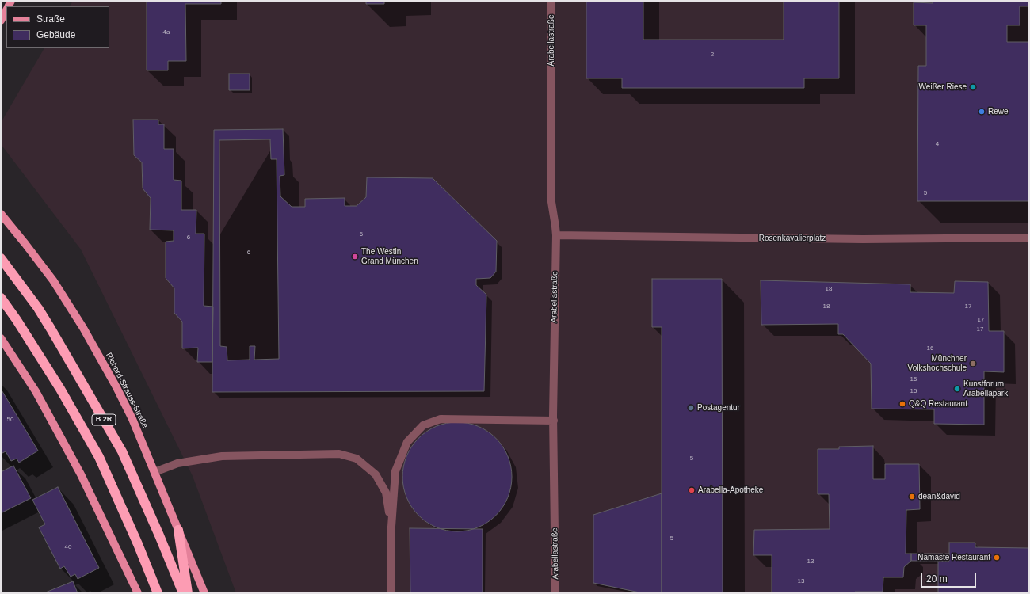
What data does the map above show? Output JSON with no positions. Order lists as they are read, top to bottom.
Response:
{
  "streets": {
    "highway": ["B 2R"],
    "main road": ["Richard-Strauss-Straße"],
    "street": ["Arabellastraße", "Rosenkavalierplatz"]
  },
  "crossings": [
    ["Arabellastraße", "Rosenkavalierplatz"]
  ],
  "places": [
    "Weißer Riese",
    "Rewe",
    "The Westin Grand München",
    "Münchner Volkshochschule",
    "Kunstforum Arabellapark",
    "Q&Q Restaurant",
    "Postagentur",
    "Arabella-Apotheke",
    "dean&david",
    "Namaste Restaurant"
  ],
  "house_numbers": [
    "4a",
    "2",
    "4",
    "5",
    "6",
    "6",
    "6",
    "18",
    "18",
    "17",
    "17",
    "17",
    "16",
    "15",
    "15",
    "50",
    "5",
    "5",
    "40",
    "13",
    "13"
  ],
  "legend": ["Straße", "Gebäude"],
  "scale_bar": "20 m"
}
